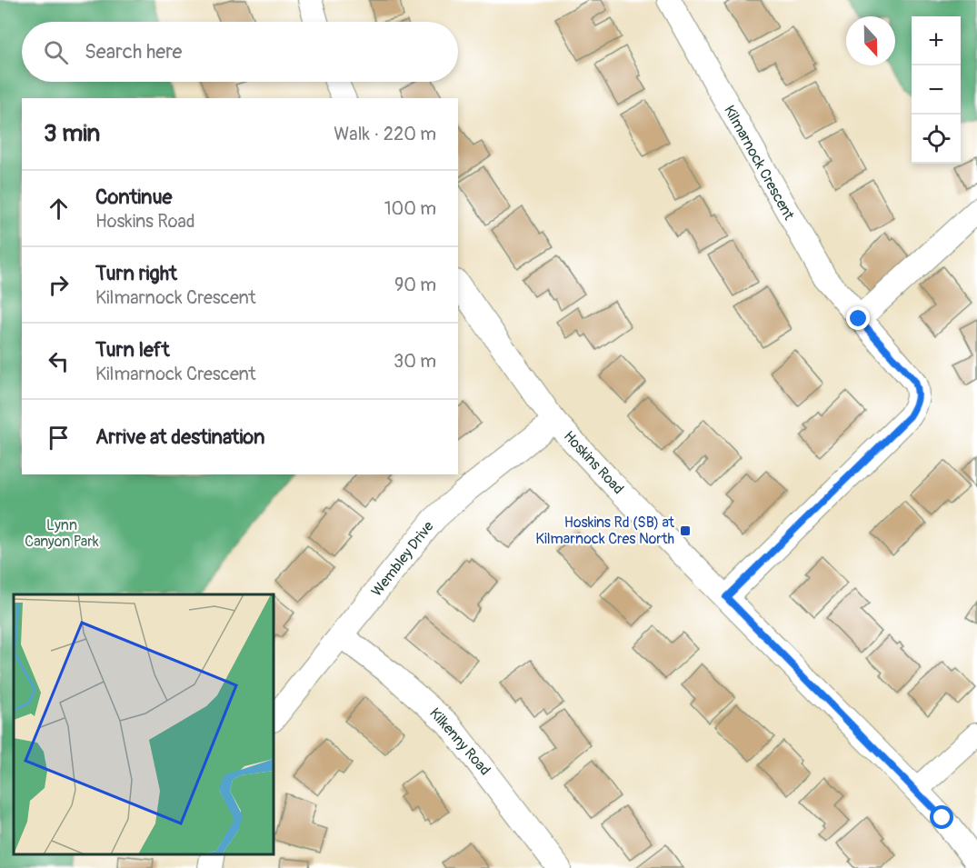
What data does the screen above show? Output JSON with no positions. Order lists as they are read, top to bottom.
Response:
{
  "streets": {
    "street": [
      "Kilmarnock Crescent",
      "Hoskins Road",
      "Wembley Drive",
      "Kilkenny Road"
    ]
  },
  "crossings": [
    ["Kilmarnock Crescent", "Hoskins Road"],
    ["Hoskins Road", "Wembley Drive"],
    ["Wembley Drive", "Kilkenny Road"]
  ],
  "parks": ["Lynn Canyon Park"],
  "places": {
    "transit": ["Hoskins Rd (SB) at Kilmarnock Cres North"]
  },
  "north": "bottom",
  "page": {
    "map_buttons": ["+", "−"],
    "search": "Search here",
    "heading": ["3 min", "Walk · 220 m"],
    "list": [
      ["Continue", "Hoskins Road", "100 m"],
      ["Turn right", "Kilmarnock Crescent", "90 m"],
      ["Turn left", "Kilmarnock Crescent", "30 m"],
      "Arrive at destination"
    ]
  }
}
